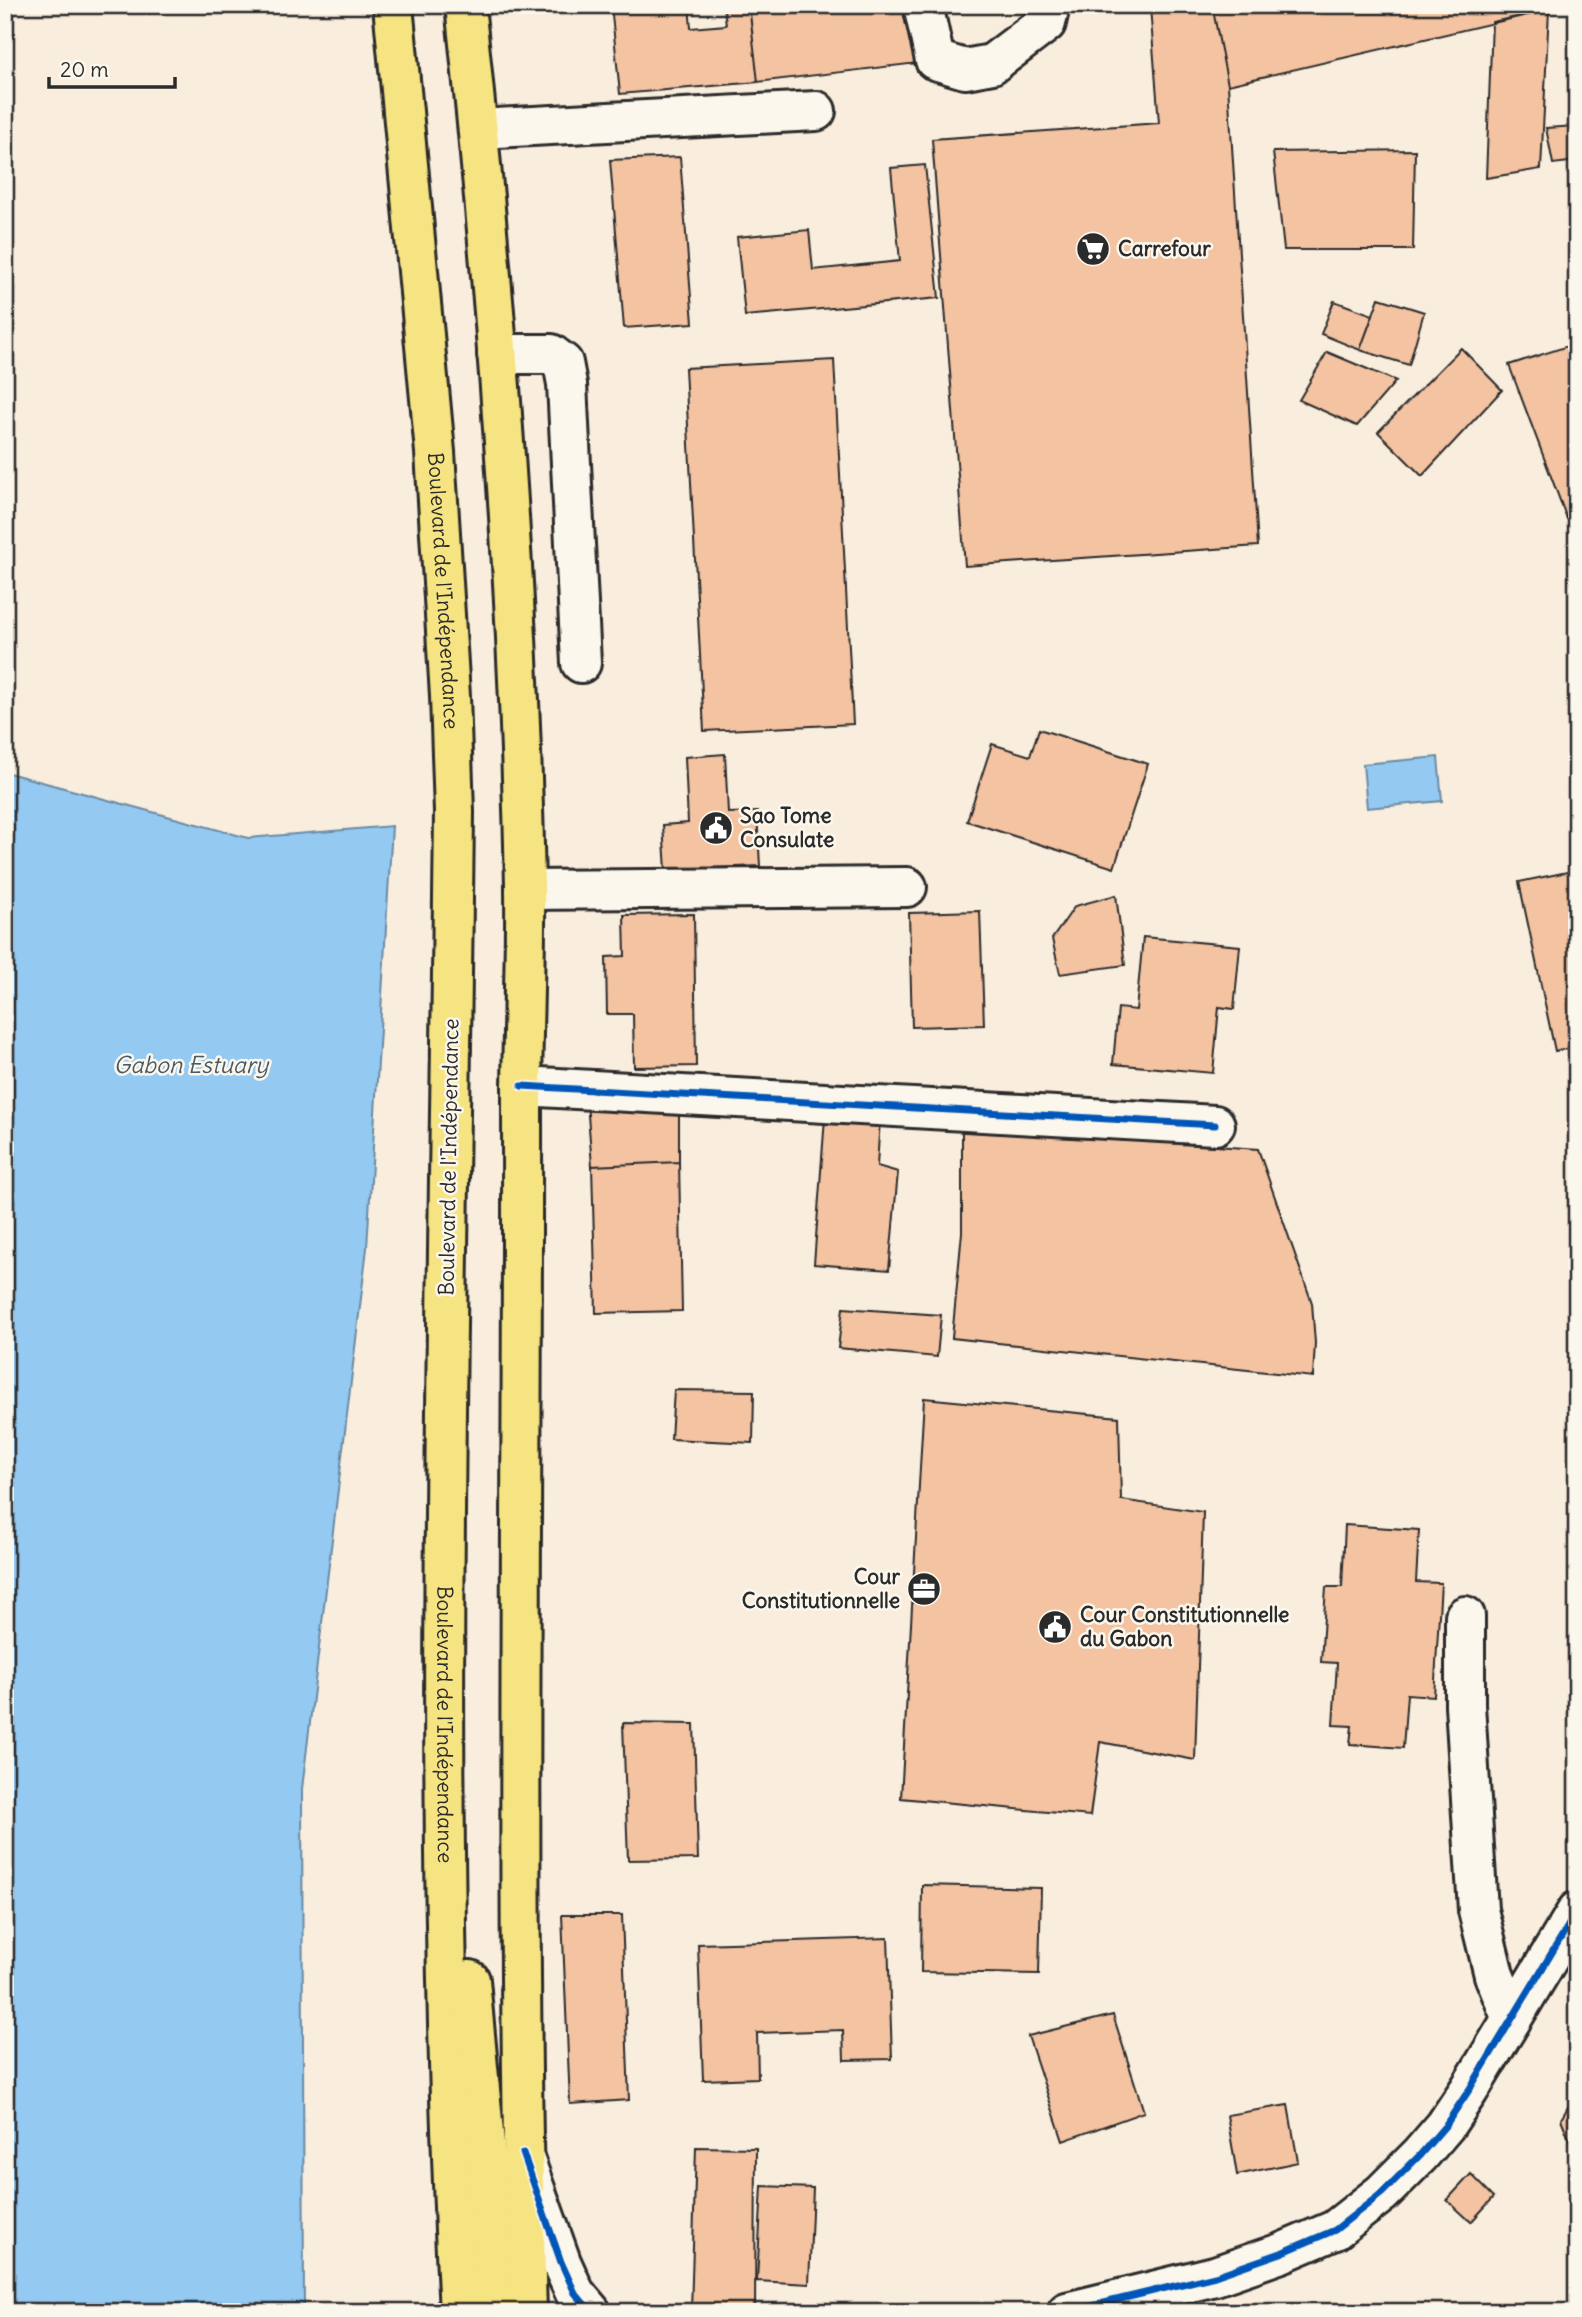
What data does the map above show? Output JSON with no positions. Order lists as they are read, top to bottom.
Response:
{
  "streets": {
    "main road": ["Boulevard de l'Indépendance"]
  },
  "water": ["Gabon Estuary"],
  "places": {
    "supermarket": ["Carrefour"],
    "public building": ["Sao Tome Consulate", "Cour Constitutionnelle du Gabon"],
    "office": ["Cour Constitutionnelle"]
  },
  "scale_bar": "20 m"
}
